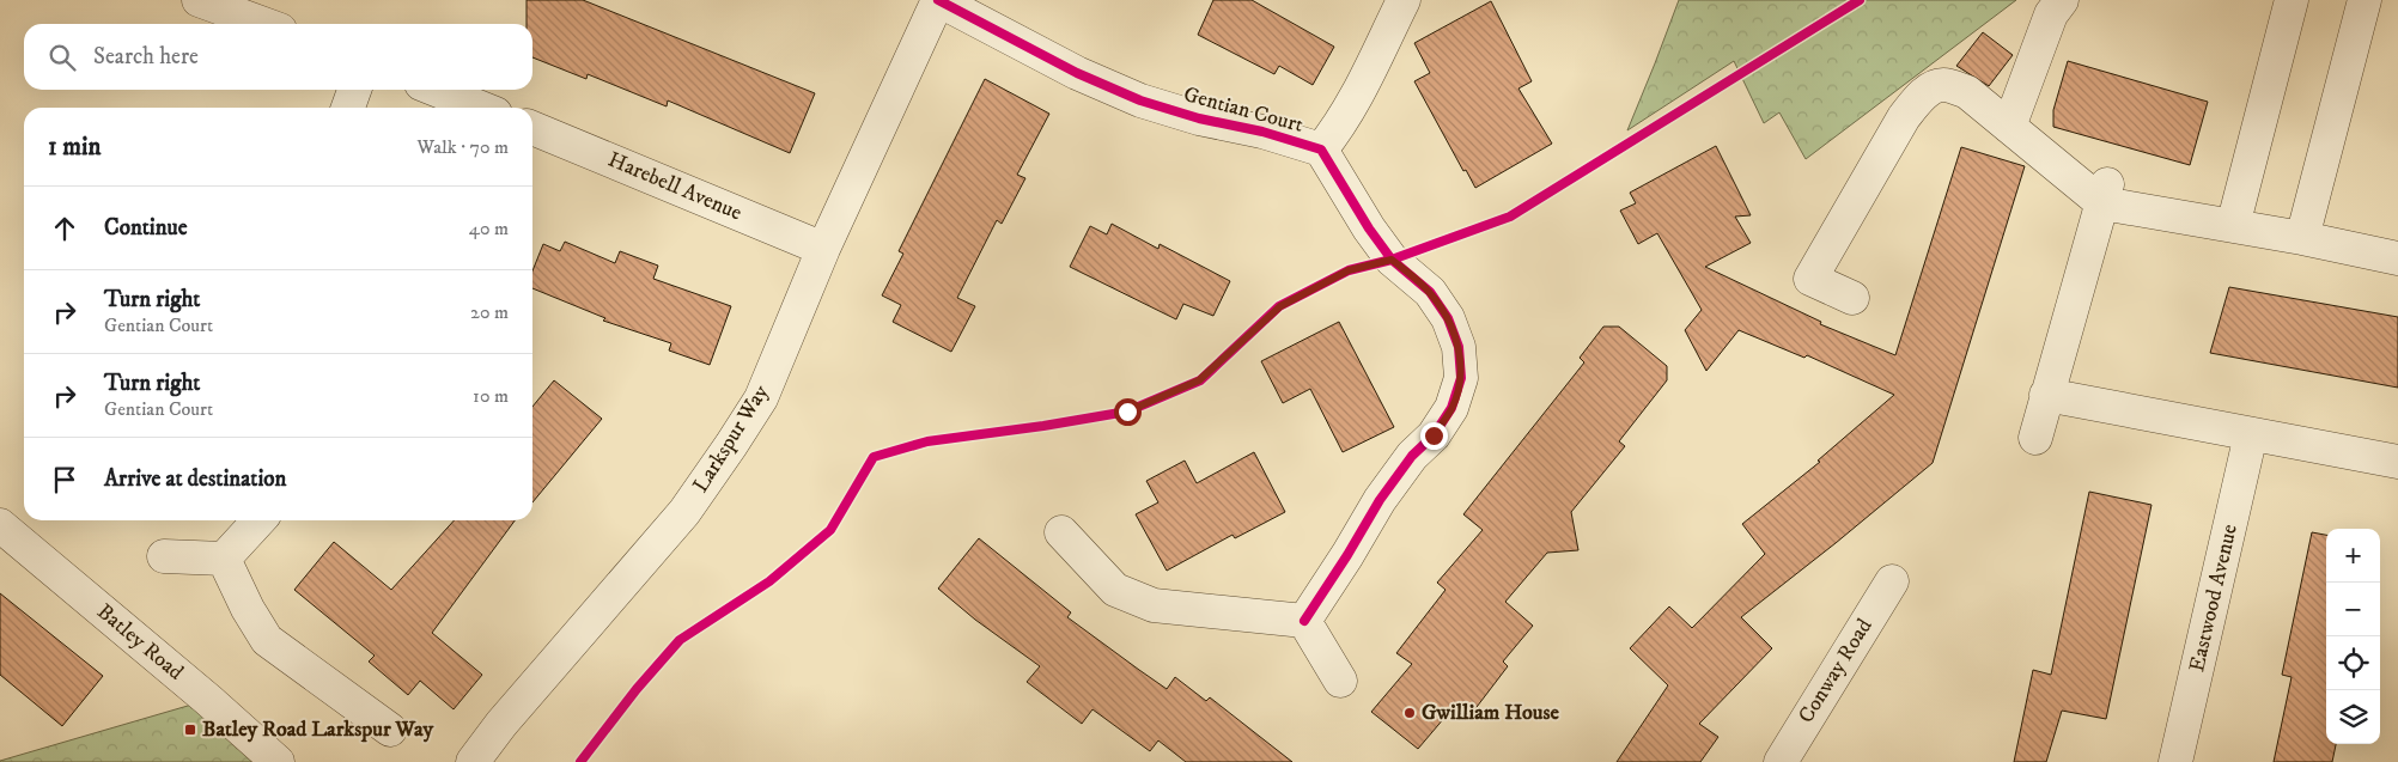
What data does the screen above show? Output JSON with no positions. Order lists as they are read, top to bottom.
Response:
{
  "streets": {
    "street": [
      "Gentian Court",
      "Harebell Avenue",
      "Larkspur Way",
      "Eastwood Avenue",
      "Batley Road",
      "Conway Road"
    ]
  },
  "crossings": [
    ["Gentian Court", "Larkspur Way"],
    ["Harebell Avenue", "Larkspur Way"]
  ],
  "places": {
    "other": ["Gwilliam House"],
    "transit": ["Batley Road Larkspur Way"]
  },
  "page": {
    "search": "Search here",
    "heading": ["1 min", "Walk · 70 m"],
    "list": [
      ["Continue", "40 m"],
      ["Turn right", "Gentian Court", "20 m"],
      ["Turn right", "Gentian Court", "10 m"],
      "Arrive at destination"
    ],
    "map_buttons": ["+", "−"]
  }
}
